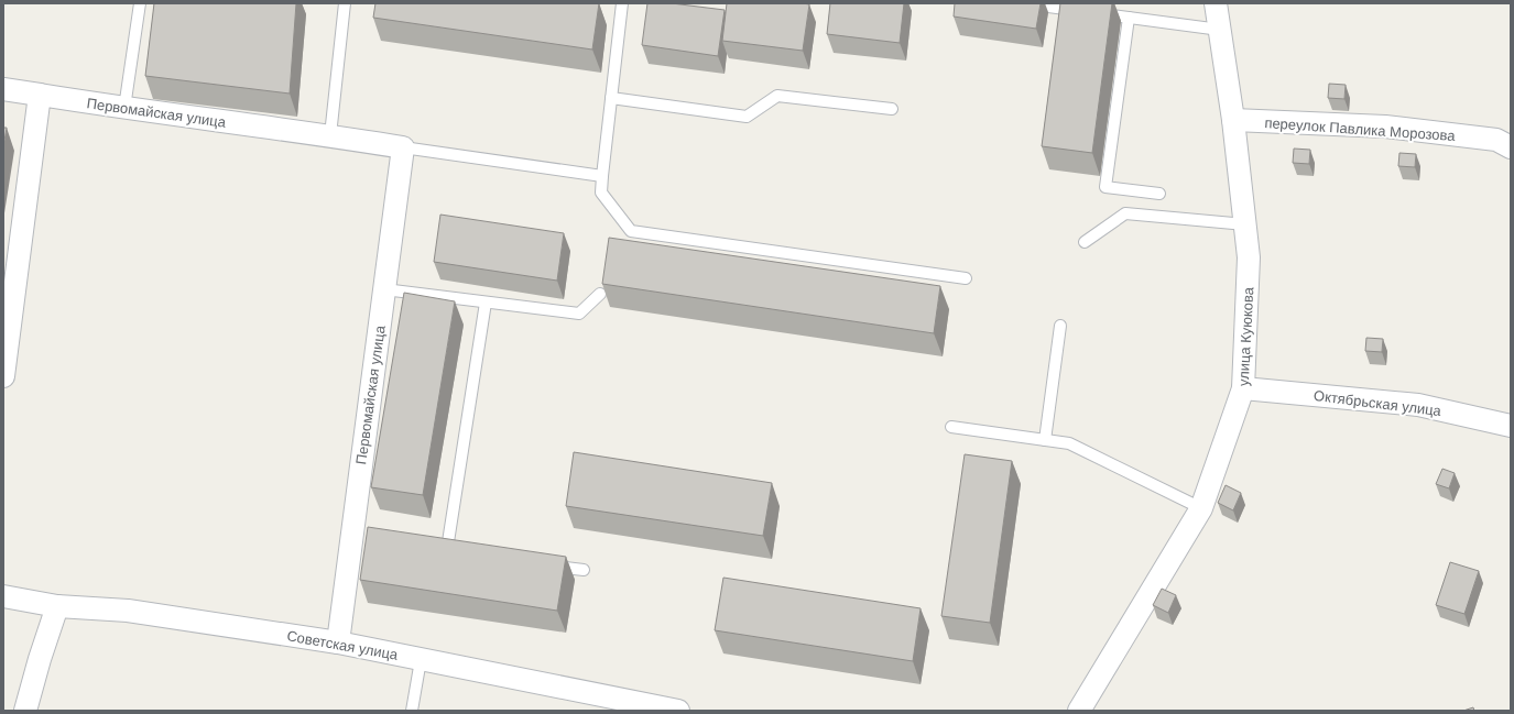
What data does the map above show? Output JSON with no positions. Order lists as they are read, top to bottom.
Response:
{
  "streets": {
    "street": [
      "Первомайская улица",
      "переулок Павлика Морозова",
      "улица Куюкова",
      "Октябрьская улица",
      "Советская улица"
    ]
  },
  "crossings": [
    ["Первомайская улица", "Советская улица"],
    ["переулок Павлика Морозова", "улица Куюкова"],
    ["улица Куюкова", "Октябрьская улица"]
  ]
}
